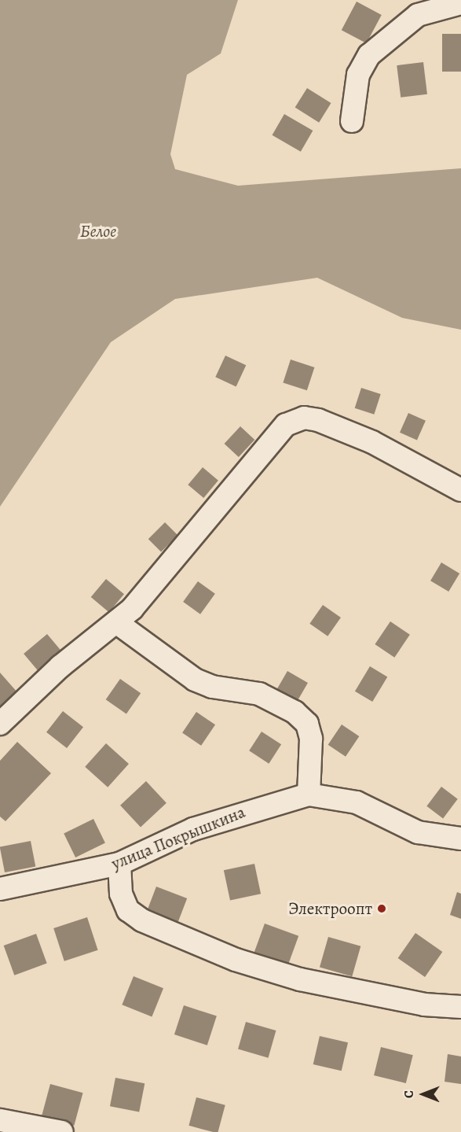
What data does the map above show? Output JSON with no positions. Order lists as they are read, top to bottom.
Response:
{
  "streets": {
    "street": ["улица Покрышкина"]
  },
  "water": ["Белое"],
  "places": ["Электроопт"],
  "north": "left"
}
